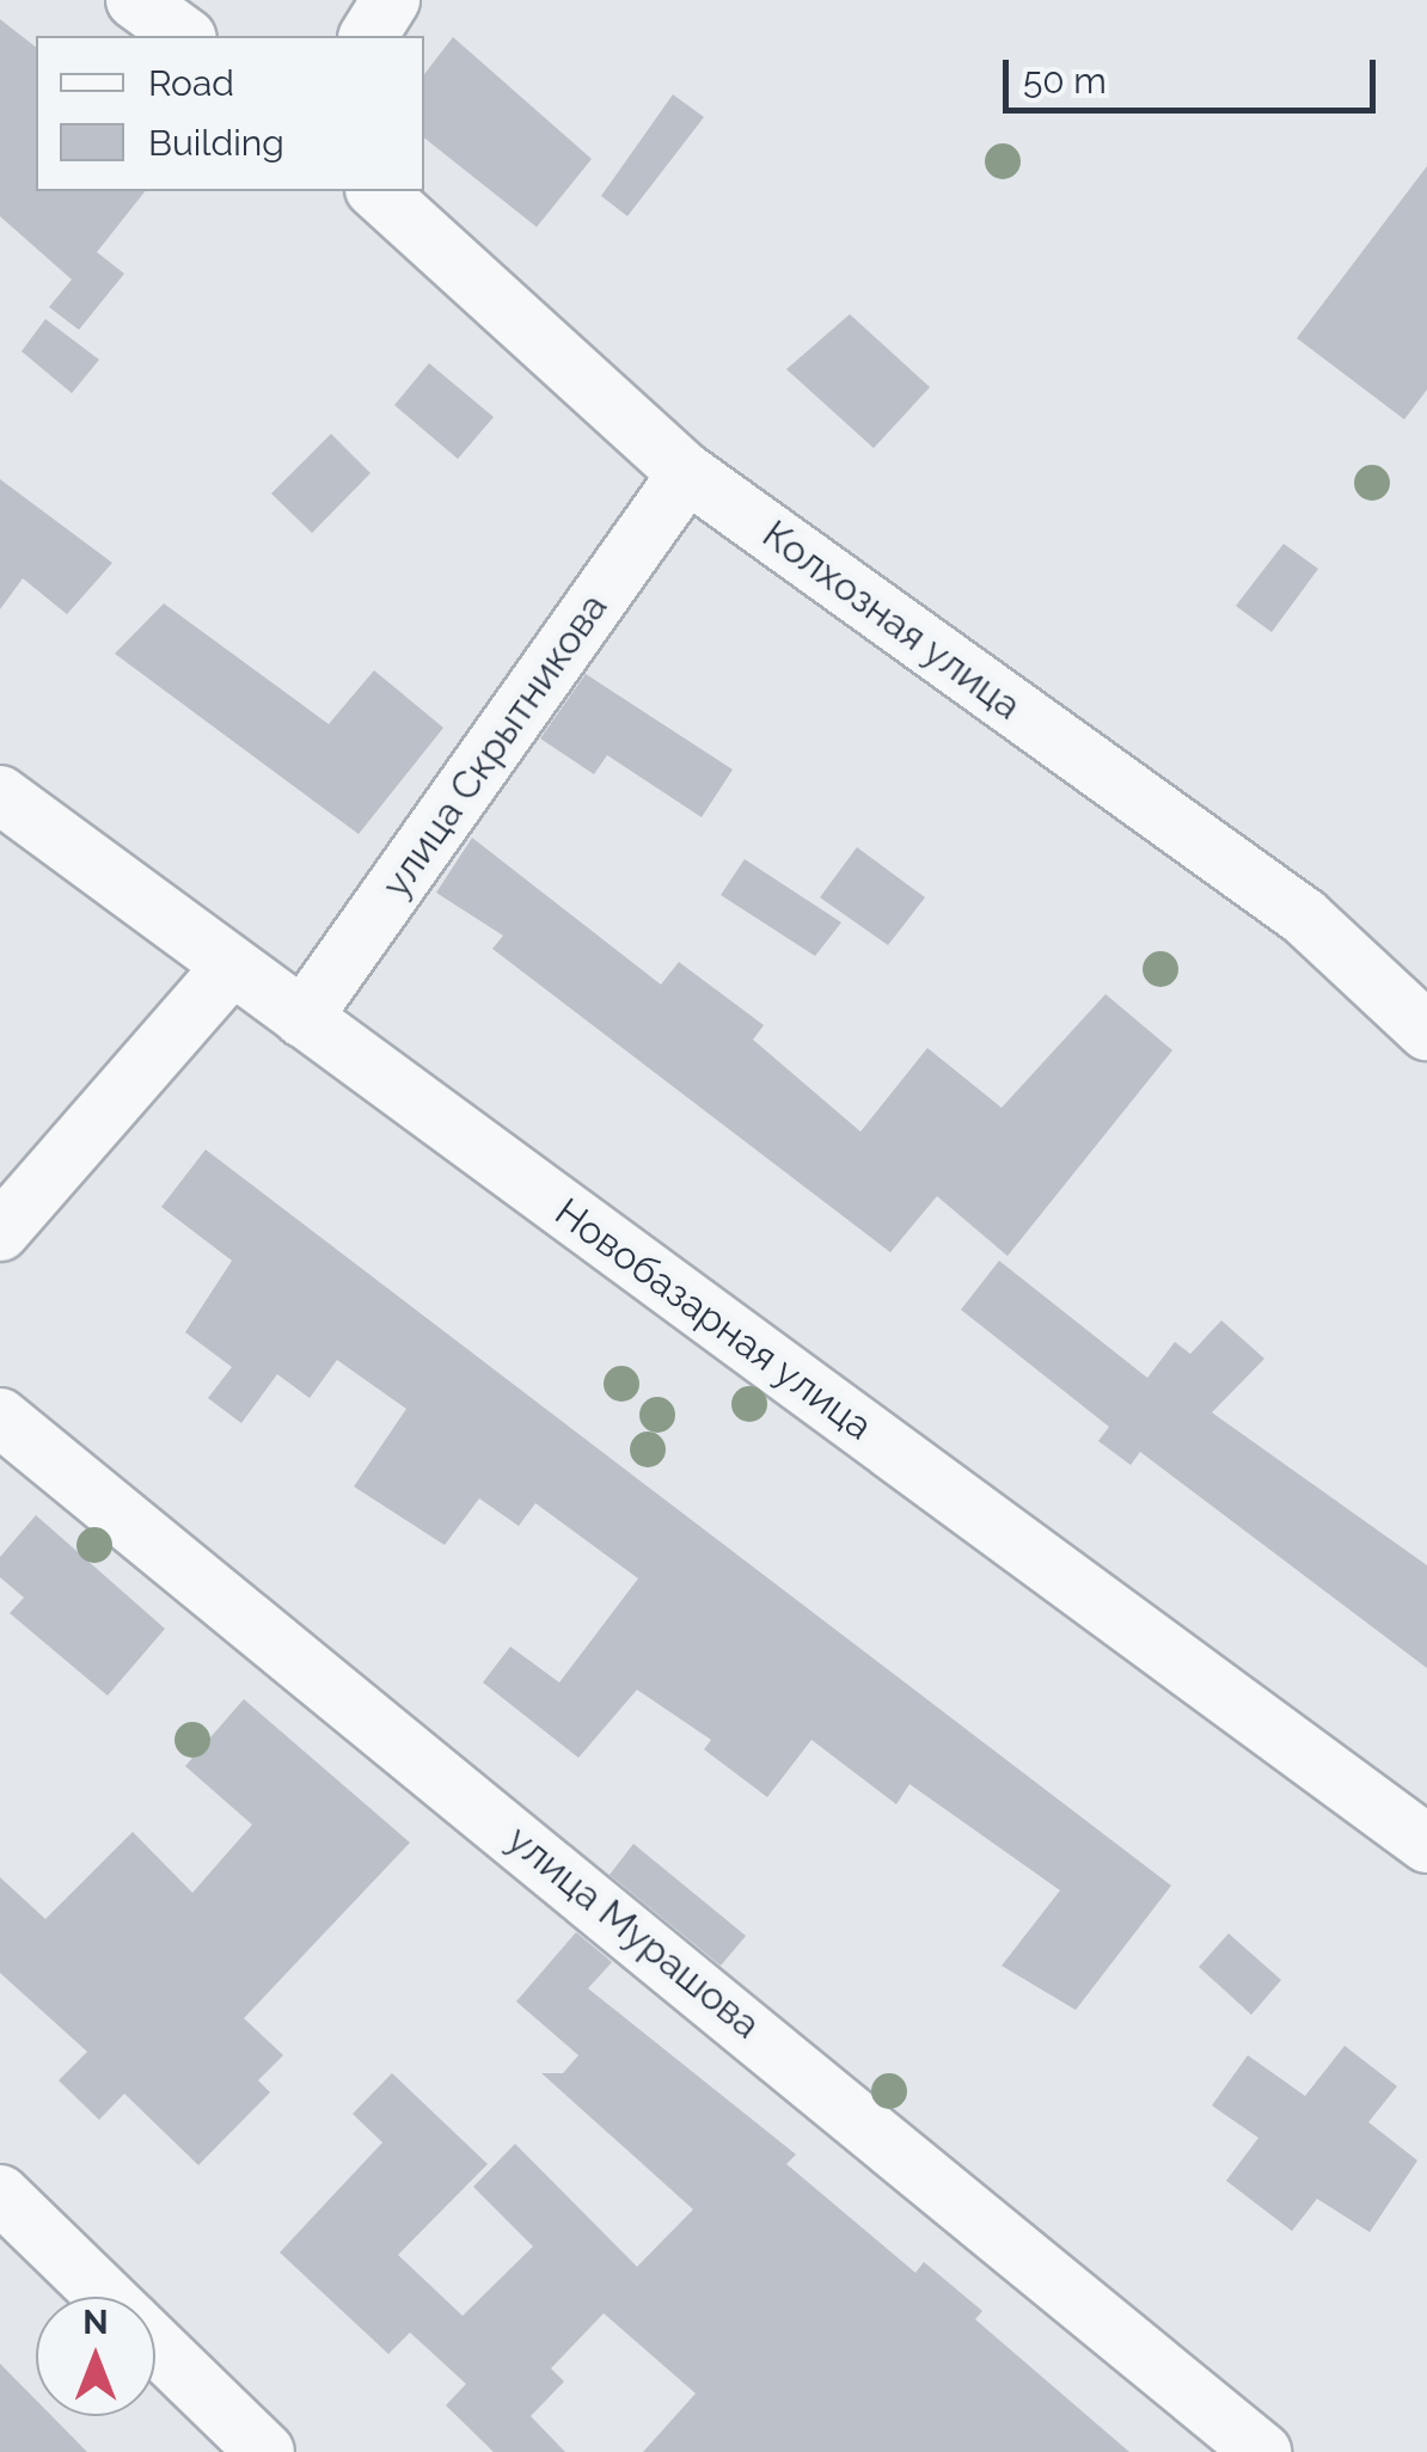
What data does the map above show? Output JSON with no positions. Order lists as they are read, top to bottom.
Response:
{
  "streets": {
    "street": [
      "Колхозная улица",
      "улица Скрытникова",
      "Новобазарная улица",
      "улица Мурашова"
    ]
  },
  "crossings": [
    ["Колхозная улица", "улица Скрытникова"],
    ["улица Скрытникова", "Новобазарная улица"]
  ],
  "legend": ["Road", "Building"],
  "scale_bar": "50 m",
  "north": "top"
}
